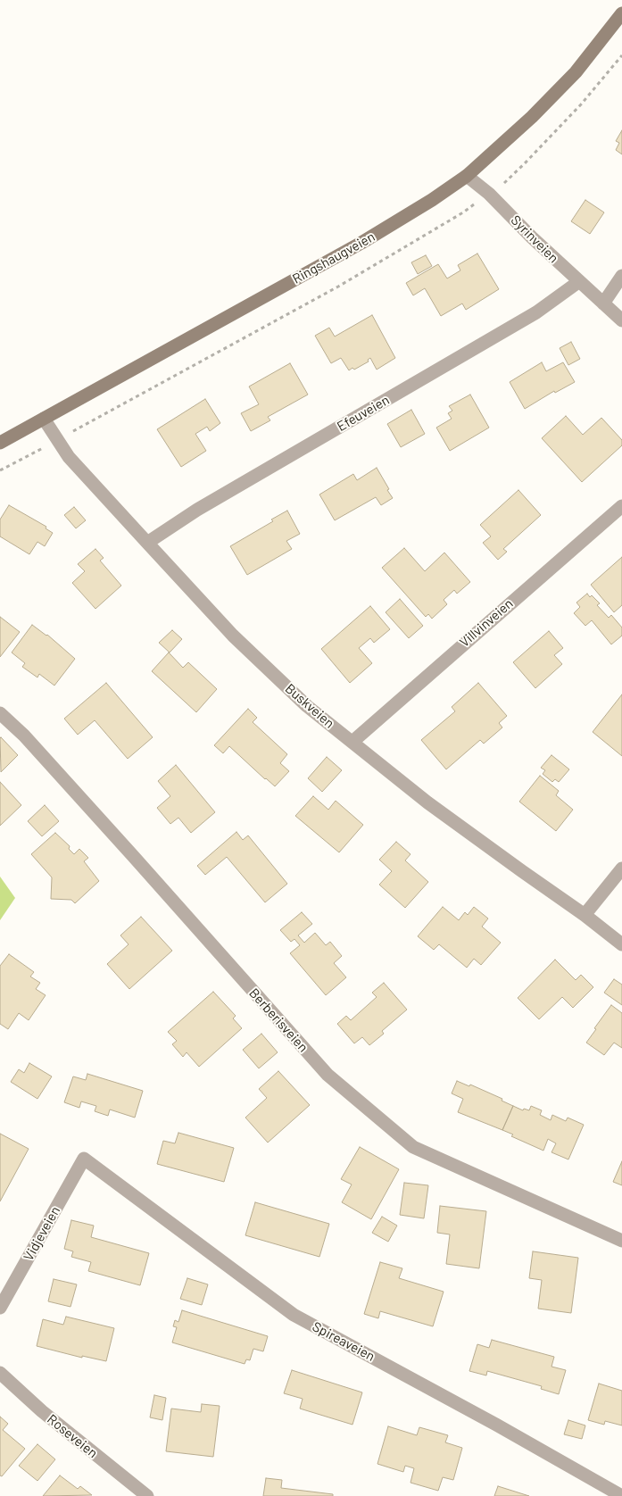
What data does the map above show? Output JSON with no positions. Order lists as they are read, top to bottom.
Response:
{
  "streets": {
    "main road": ["Ringshaugveien"],
    "street": [
      "Syrinveien",
      "Efeuveien",
      "Villvinveien",
      "Buskveien",
      "Berberisveien",
      "Vidjeveien",
      "Spireaveien",
      "Roseveien"
    ]
  },
  "crossings": [
    ["Syrinveien", "Ringshaugveien"],
    ["Syrinveien", "Efeuveien"],
    ["Ringshaugveien", "Buskveien"],
    ["Efeuveien", "Buskveien"],
    ["Villvinveien", "Buskveien"],
    ["Vidjeveien", "Spireaveien"]
  ]
}
